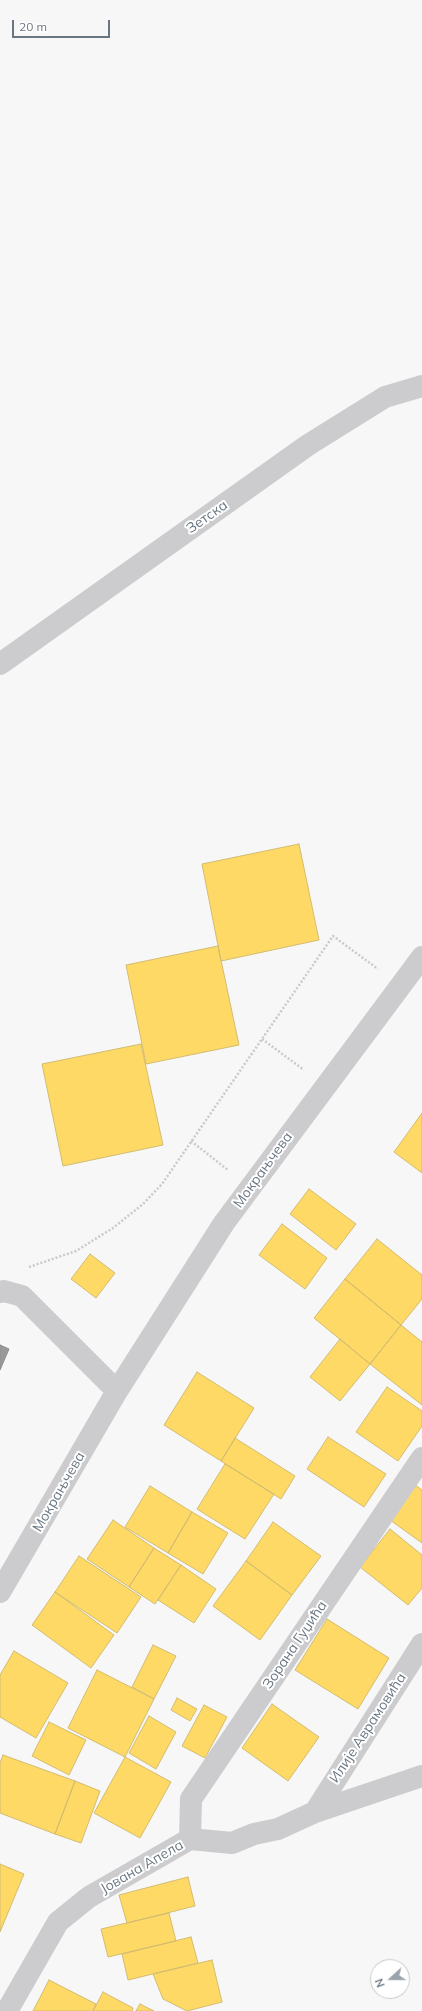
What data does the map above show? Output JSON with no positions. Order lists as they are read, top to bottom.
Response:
{
  "streets": {
    "street": [
      "Зетска",
      "Мокрањчева",
      "Зорана Гуџића",
      "Илије Аврамовића",
      "Јована Апела"
    ]
  },
  "crossings": [
    ["Зорана Гуџића", "Јована Апела"],
    ["Илије Аврамовића", "Јована Апела"]
  ],
  "scale_bar": "20 m",
  "north": "left"
}
